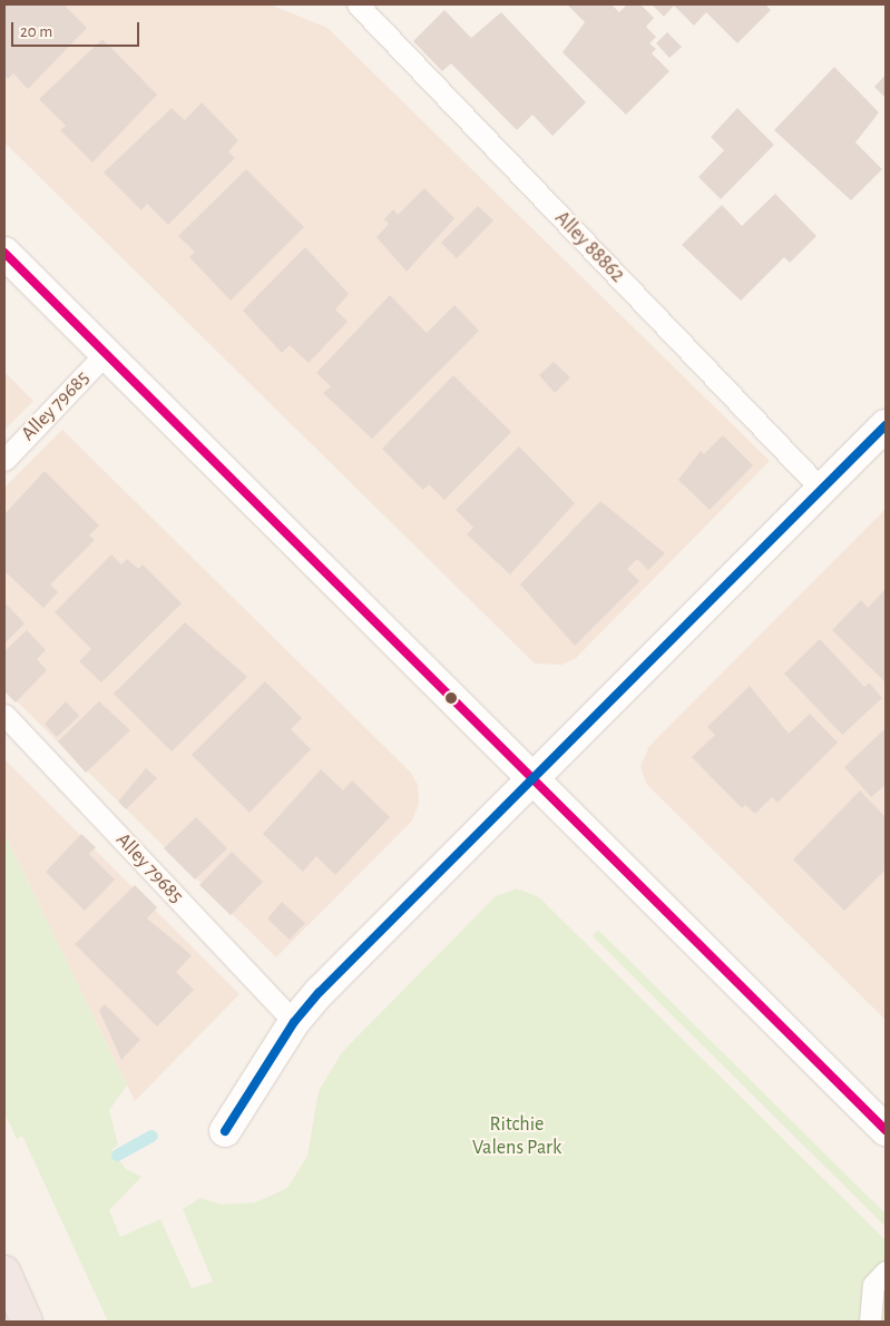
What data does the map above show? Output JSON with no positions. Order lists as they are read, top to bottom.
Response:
{
  "streets": {
    "lane": ["Alley 88862", "Alley 79685"]
  },
  "parks": ["Ritchie Valens Park"],
  "scale_bar": "20 m"
}
